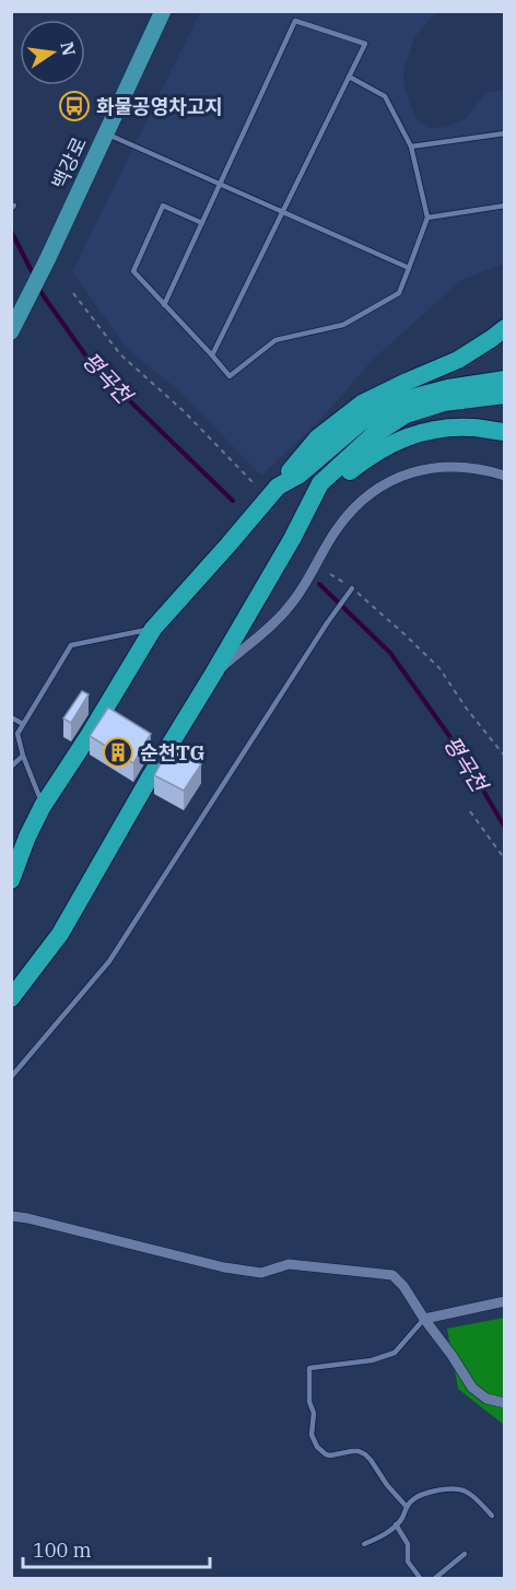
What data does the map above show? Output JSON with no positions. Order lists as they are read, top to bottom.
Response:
{
  "streets": {
    "main road": ["백강로"]
  },
  "water": ["평곡천"],
  "places": {
    "bus stop": ["화물공영차고지"],
    "building": ["순천TG"]
  },
  "scale_bar": "100 m",
  "north": "right"
}
